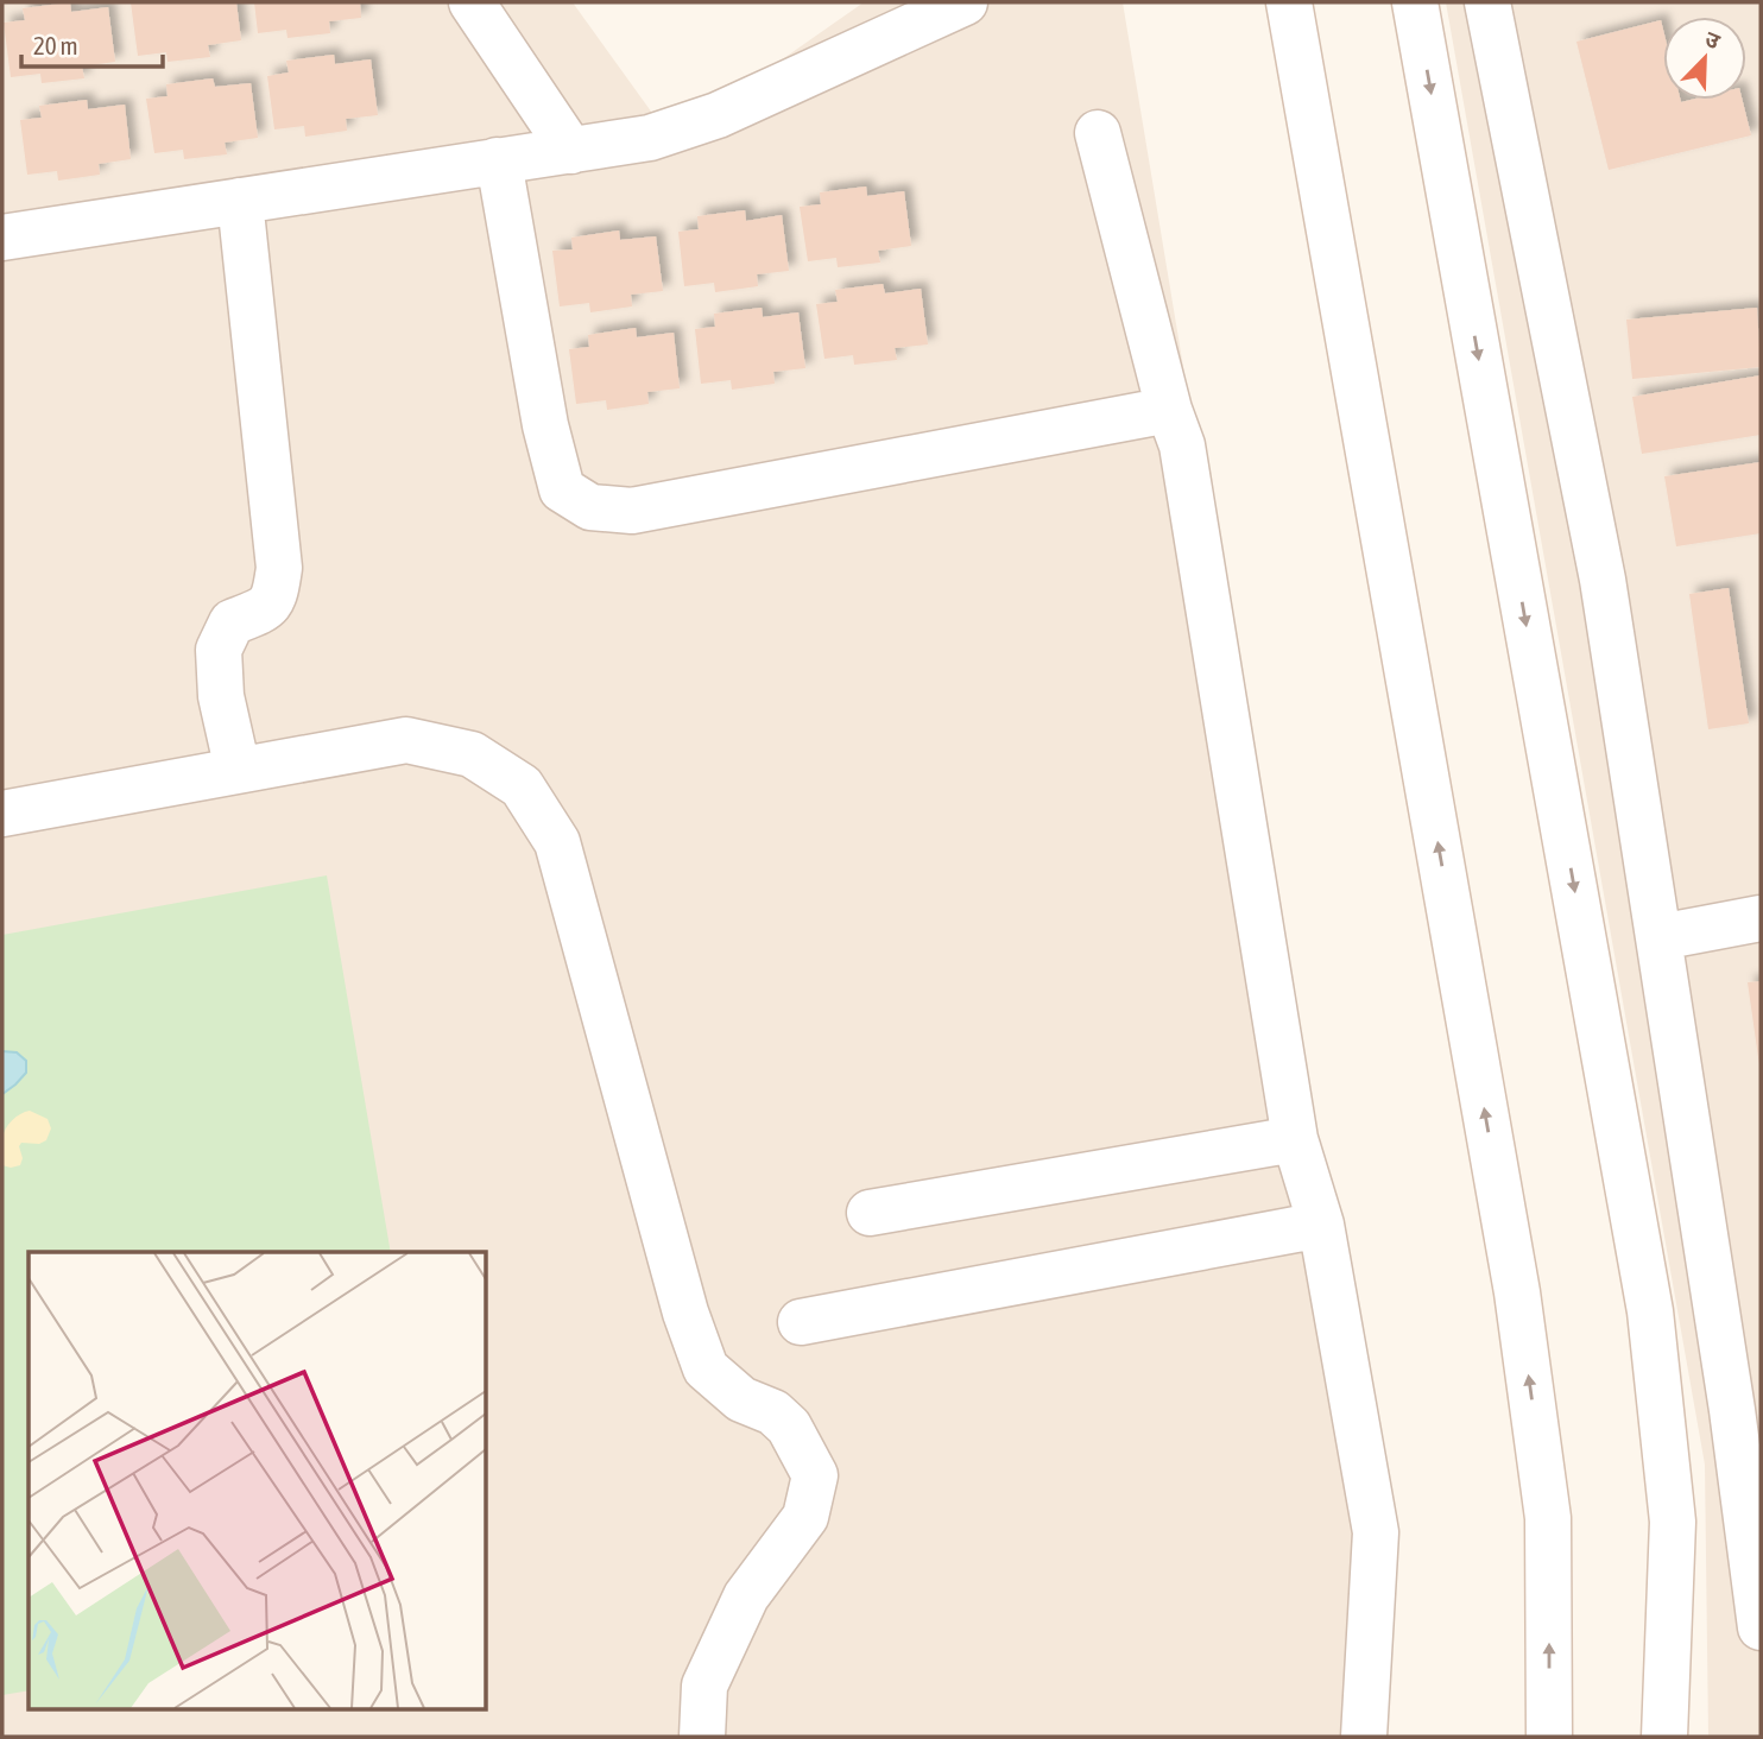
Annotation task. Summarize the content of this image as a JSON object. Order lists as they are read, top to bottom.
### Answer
{
  "scale_bar": "20 m",
  "north": "top right"
}
